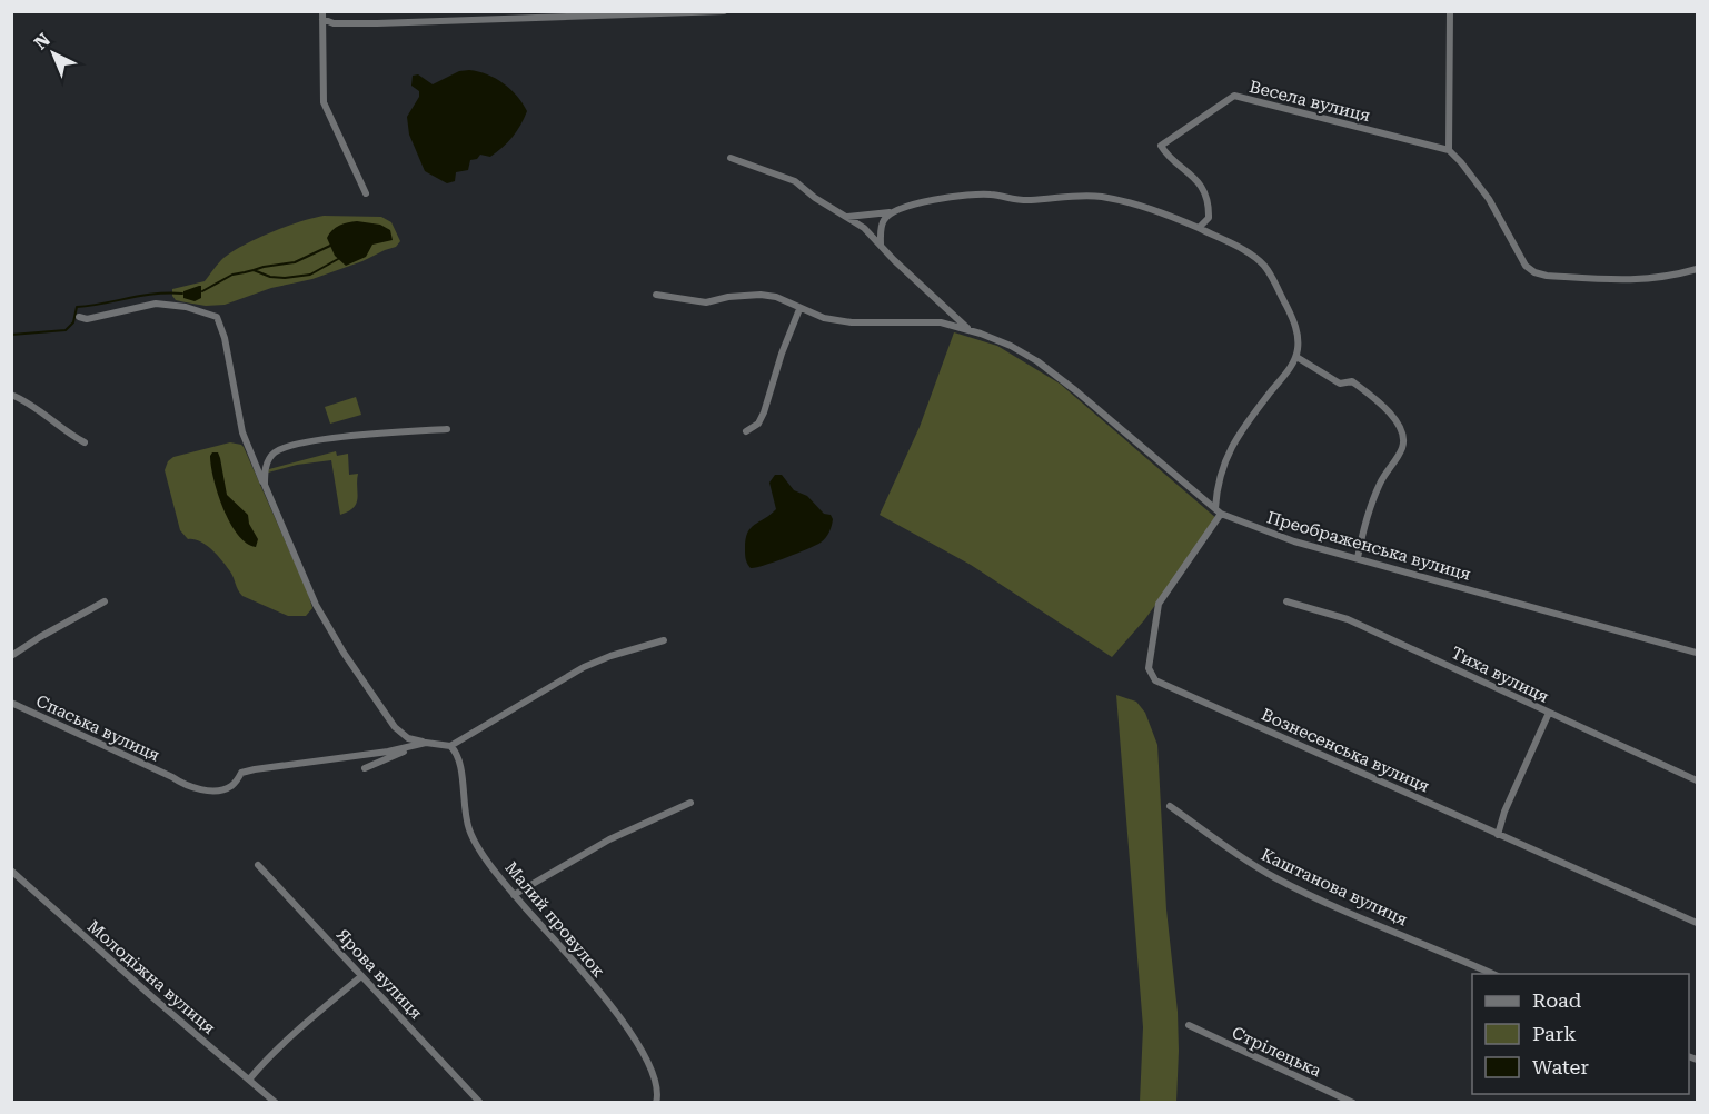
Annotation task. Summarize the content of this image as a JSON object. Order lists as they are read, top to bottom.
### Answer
{
  "streets": {
    "street": [
      "Весела вулиця",
      "Преображенська вулиця",
      "Тиха вулиця",
      "Спаська вулиця",
      "Вознесенська вулиця",
      "Каштанова вулиця",
      "Малий провулок",
      "Ярова вулиця",
      "Молодіжна вулиця",
      "Стрілецька"
    ]
  },
  "crossings": [
    ["Преображенська вулиця", "Вознесенська вулиця"]
  ],
  "legend": ["Road", "Park", "Water"],
  "north": "top left"
}
